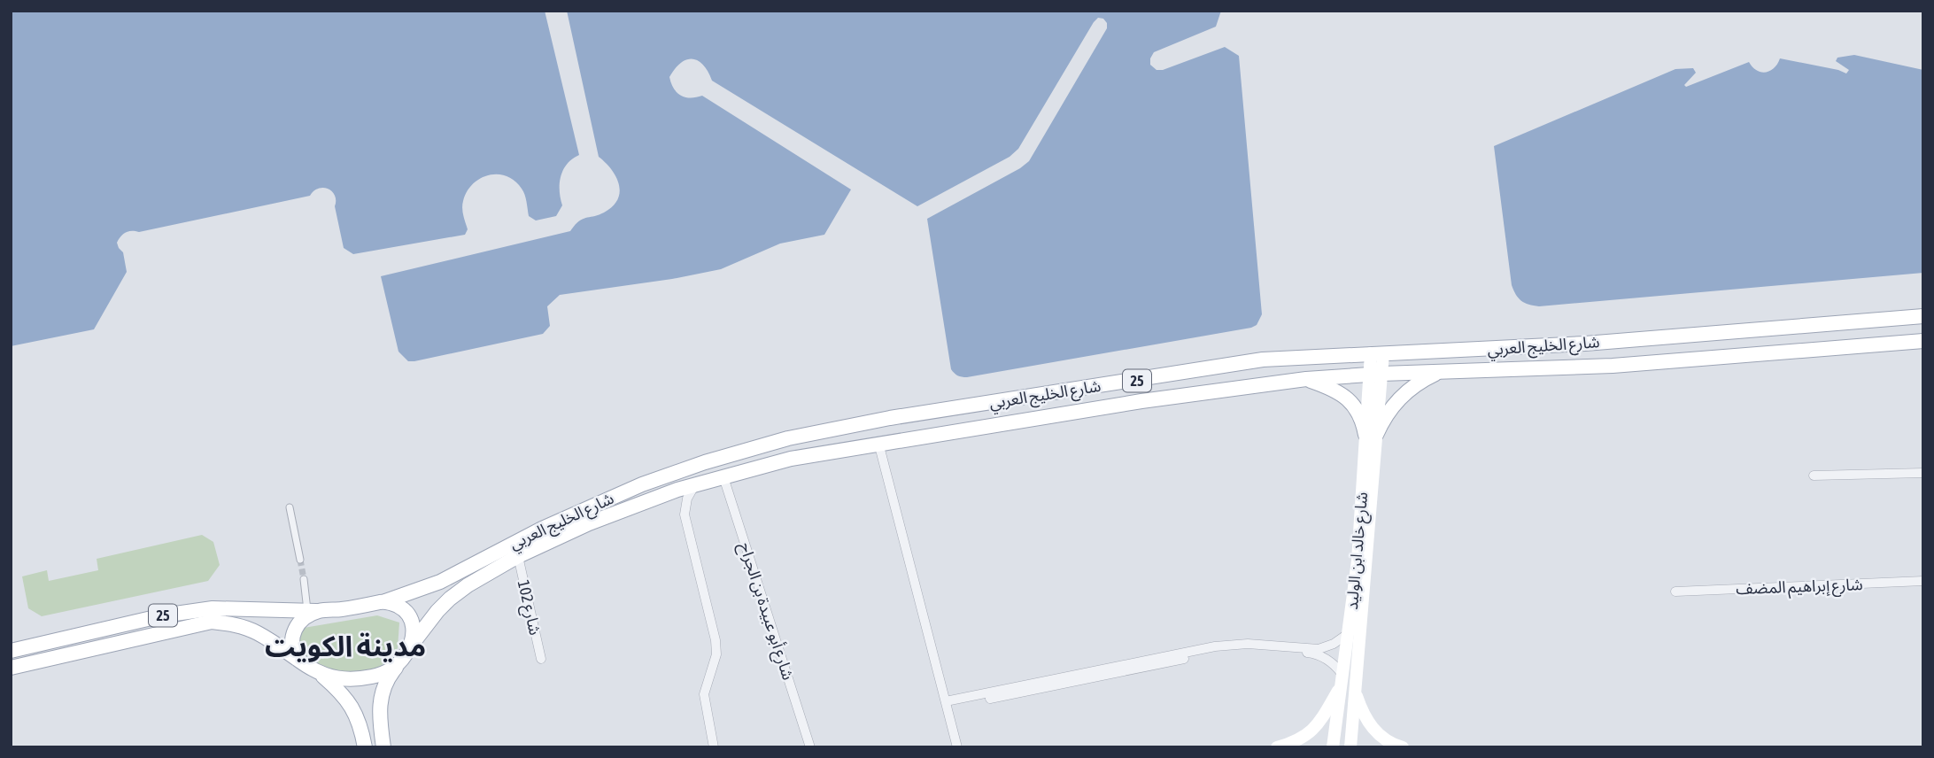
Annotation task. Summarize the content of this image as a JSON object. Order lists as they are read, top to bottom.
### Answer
{
  "streets": {
    "main road": ["شارع الخليج العربي", "25", "شارع خالد ابن الوليد"],
    "street": ["شارع إبراهيم المضف", "شارع 102", "شارع أبو عبيدة بن الجراح"]
  },
  "crossings": [
    ["شارع الخليج العربي", "25"],
    ["شارع الخليج العربي", "شارع خالد ابن الوليد"],
    ["شارع الخليج العربي", "شارع 102"],
    ["شارع الخليج العربي", "شارع أبو عبيدة بن الجراح"]
  ],
  "districts": ["مدينة الكويت"]
}
